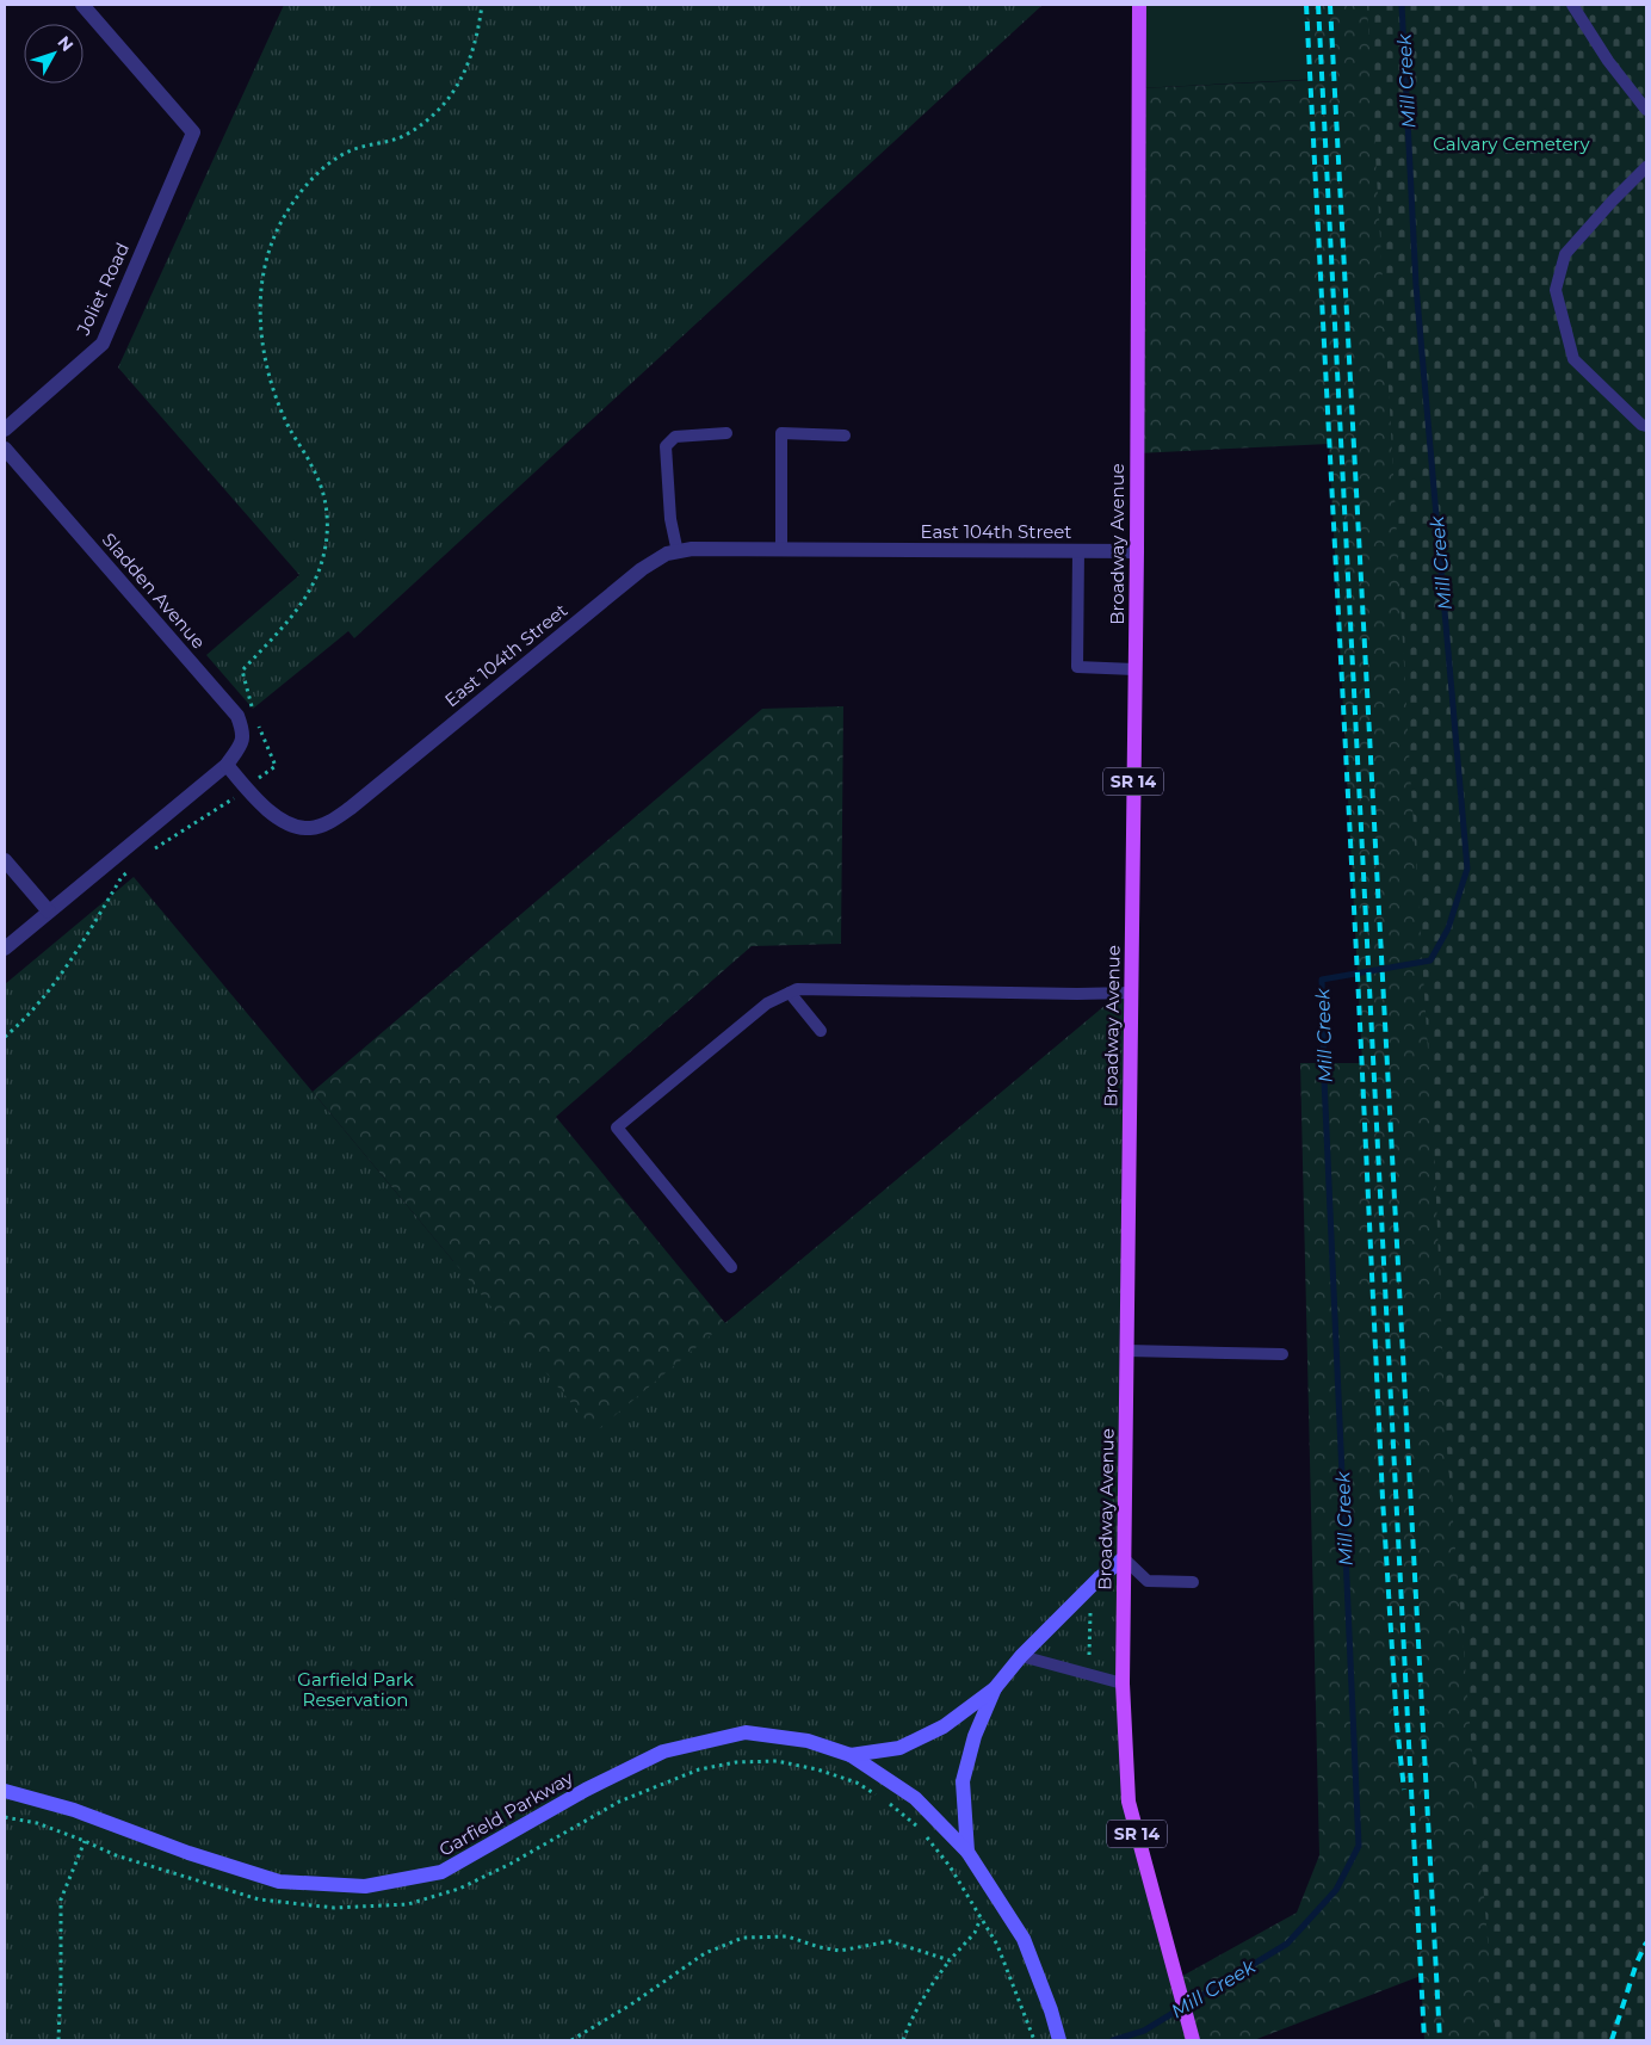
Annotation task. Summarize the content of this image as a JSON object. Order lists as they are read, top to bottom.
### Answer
{
  "streets": {
    "main road": ["Broadway Avenue", "SR 14"],
    "street": [
      "Joliet Road",
      "East 104th Street",
      "Sladden Avenue",
      "Garfield Parkway"
    ]
  },
  "crossings": [
    ["East 104th Street", "Broadway Avenue"],
    ["East 104th Street", "Sladden Avenue"],
    ["Broadway Avenue", "Garfield Parkway"]
  ],
  "water": ["Mill Creek"],
  "parks": ["Calvary Cemetery", "Garfield Park Reservation"],
  "north": "top right"
}
